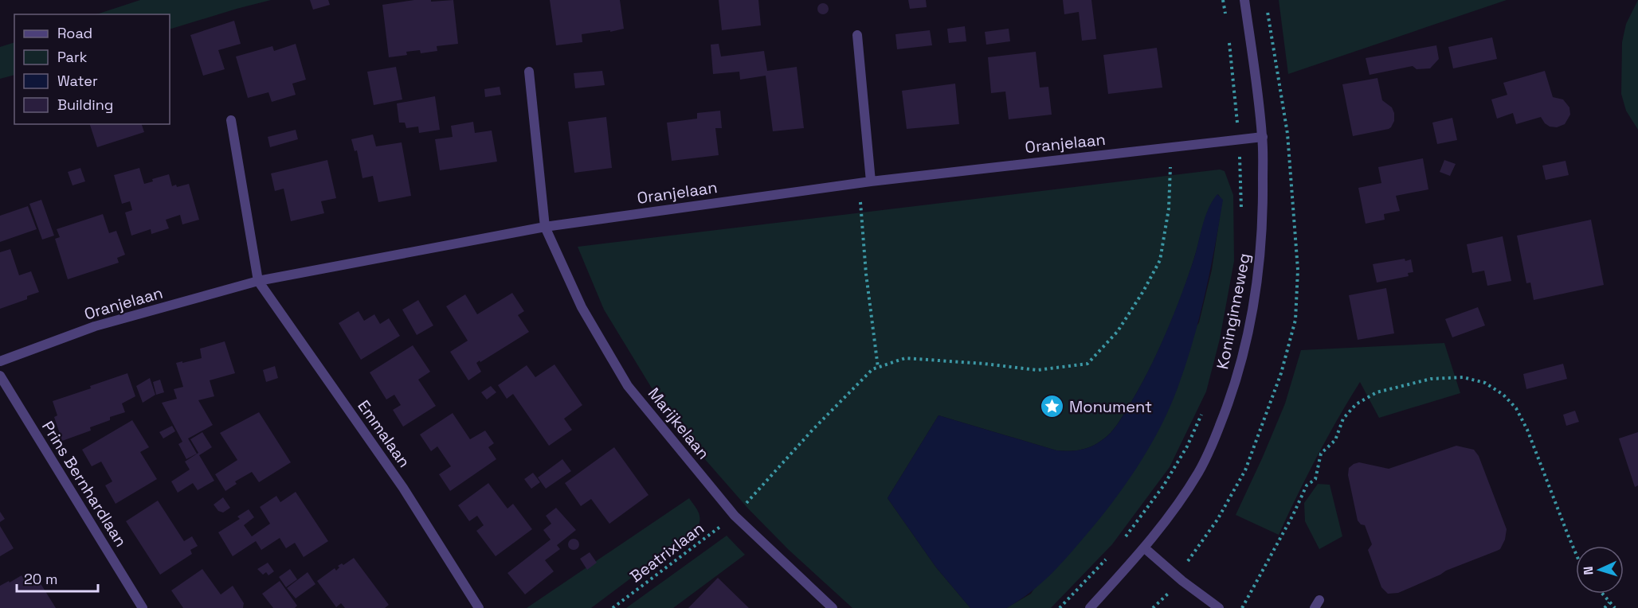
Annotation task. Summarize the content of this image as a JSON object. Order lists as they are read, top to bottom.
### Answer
{
  "streets": {
    "street": [
      "Oranjelaan",
      "Koninginneweg",
      "Marijkelaan",
      "Emmalaan",
      "Prins Bernhardlaan"
    ],
    "path": ["Beatrixlaan"]
  },
  "crossings": [
    ["Oranjelaan", "Koninginneweg"],
    ["Oranjelaan", "Marijkelaan"],
    ["Oranjelaan", "Emmalaan"],
    ["Oranjelaan", "Beatrixlaan"],
    ["Marijkelaan", "Beatrixlaan"]
  ],
  "places": {
    "place": ["Monument"]
  },
  "legend": [
    "Road",
    "Park",
    "Water",
    "Building"
  ],
  "scale_bar": "20 m",
  "north": "left"
}
